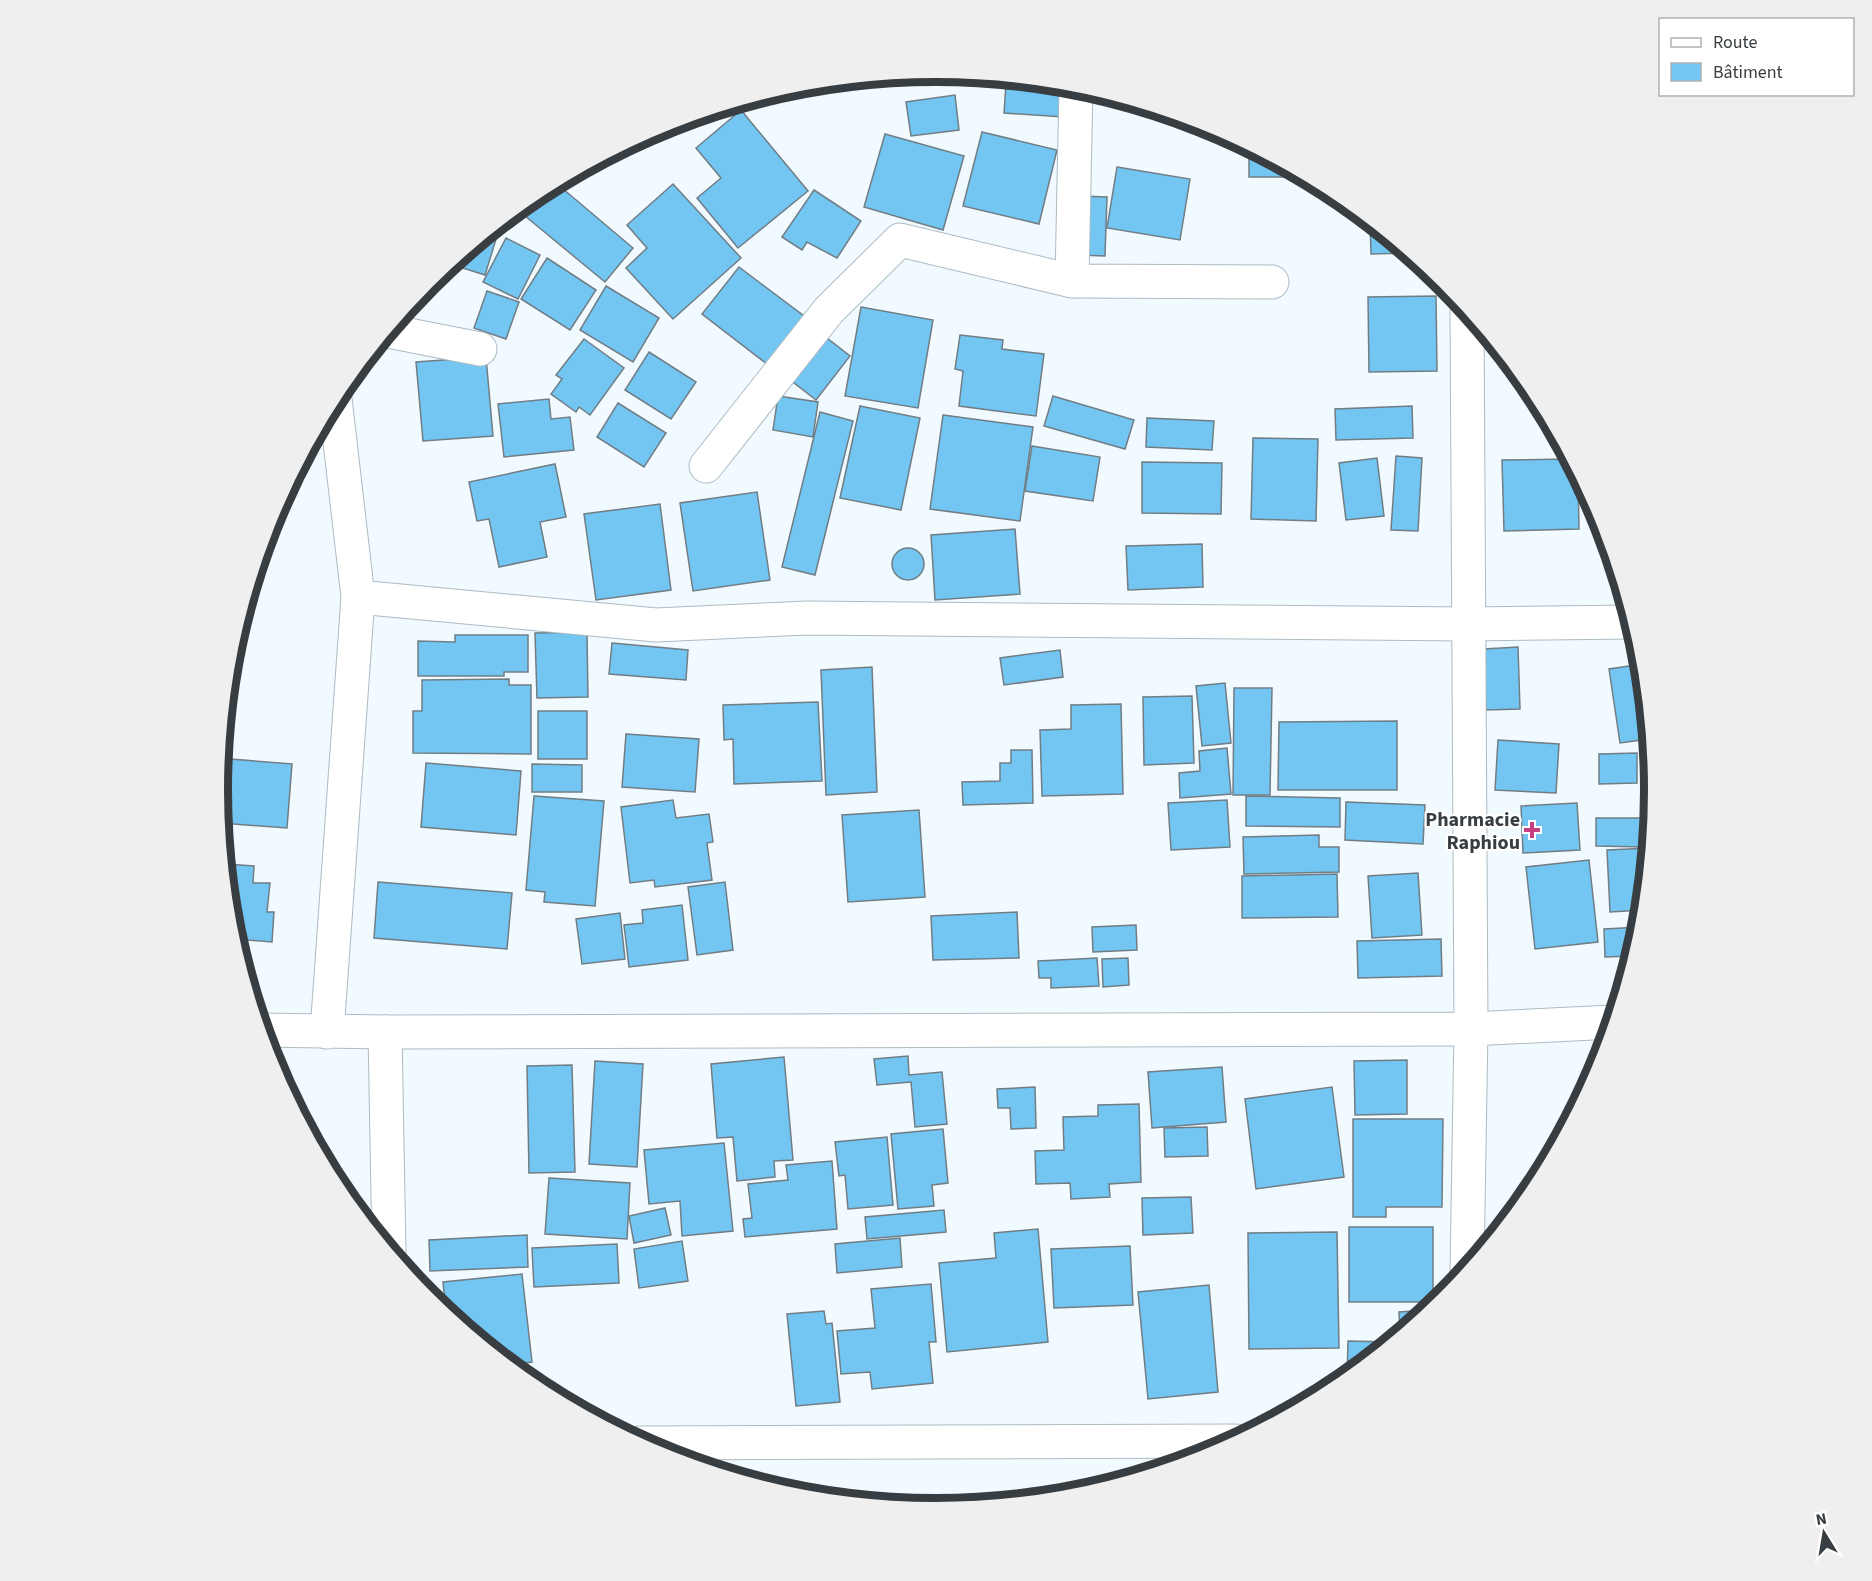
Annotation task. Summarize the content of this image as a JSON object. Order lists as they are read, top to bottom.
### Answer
{
  "places": {
    "health": ["Pharmacie Raphiou"]
  },
  "legend": ["Route", "Bâtiment"],
  "north": "top"
}
